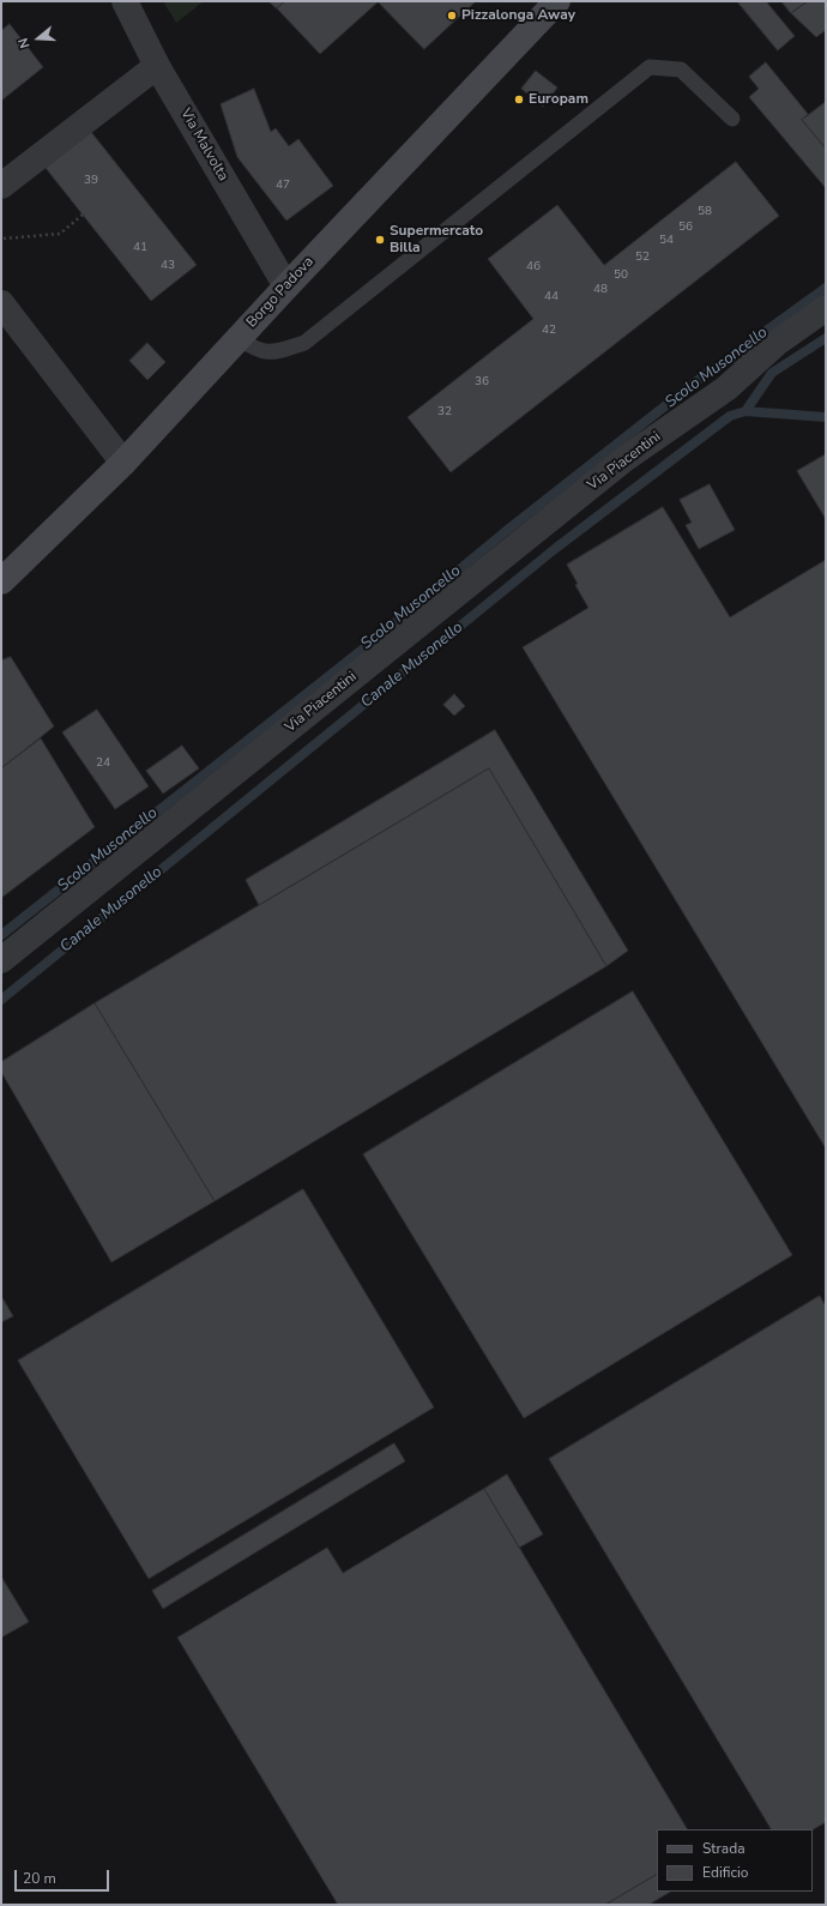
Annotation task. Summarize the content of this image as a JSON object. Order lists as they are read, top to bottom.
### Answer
{
  "streets": {
    "main road": ["Borgo Padova"],
    "street": ["Via Malvolta", "Via Piacentini"]
  },
  "crossings": [
    ["Via Malvolta", "Borgo Padova"]
  ],
  "water": ["Scolo Musoncello", "Canale Musonello"],
  "places": ["Pizzalonga Away", "Europam", "Supermercato Billa"],
  "house_numbers": [
    "39",
    "47",
    "58",
    "56",
    "54",
    "41",
    "52",
    "43",
    "46",
    "50",
    "48",
    "44",
    "42",
    "36",
    "32",
    "24"
  ],
  "legend": ["Strada", "Edificio"],
  "scale_bar": "20 m",
  "north": "left"
}
